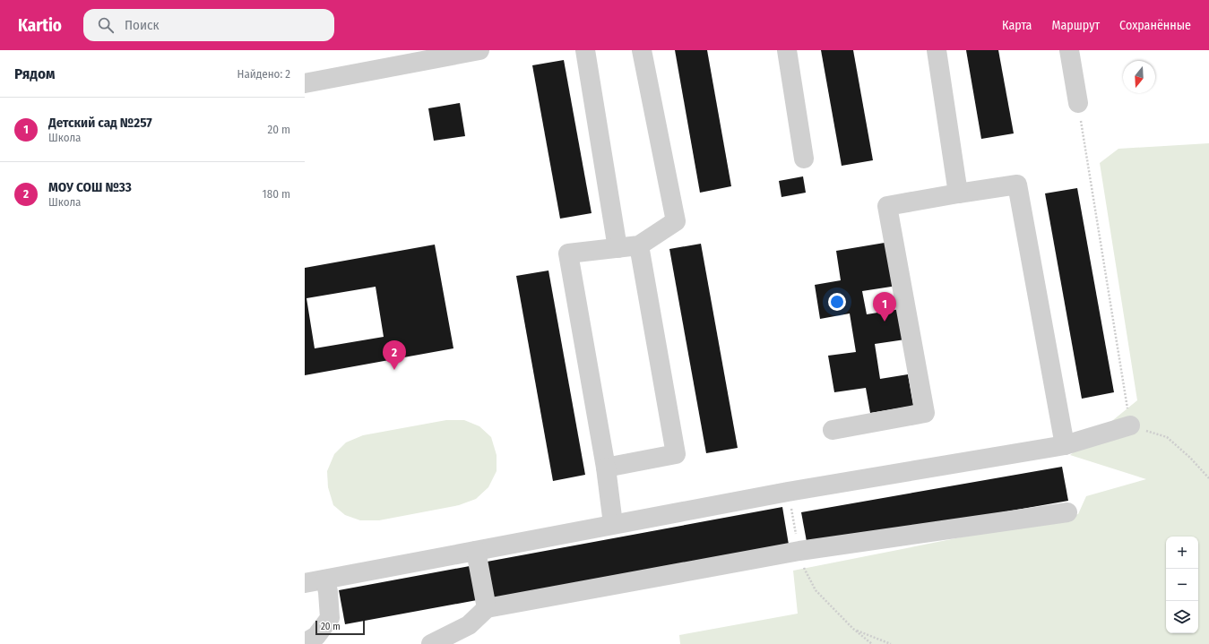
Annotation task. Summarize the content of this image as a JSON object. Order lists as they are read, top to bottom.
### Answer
{
  "scale_bar": "20 m",
  "north": "bottom",
  "page": {
    "header": "Kartio",
    "search": "Поиск",
    "nav": ["Карта", "Маршрут", "Сохранённые"],
    "heading": ["Рядом", "Найдено: 2"],
    "list": [
      {
        "mark": "1",
        "name": "Детский сад №257",
        "note": "Школа",
        "value": "20 m"
      },
      {
        "mark": "2",
        "name": "МОУ СОШ №33",
        "note": "Школа",
        "value": "180 m"
      }
    ],
    "pins": ["1", "2"],
    "map_buttons": ["+", "−"],
    "scale": "20 m"
  }
}
